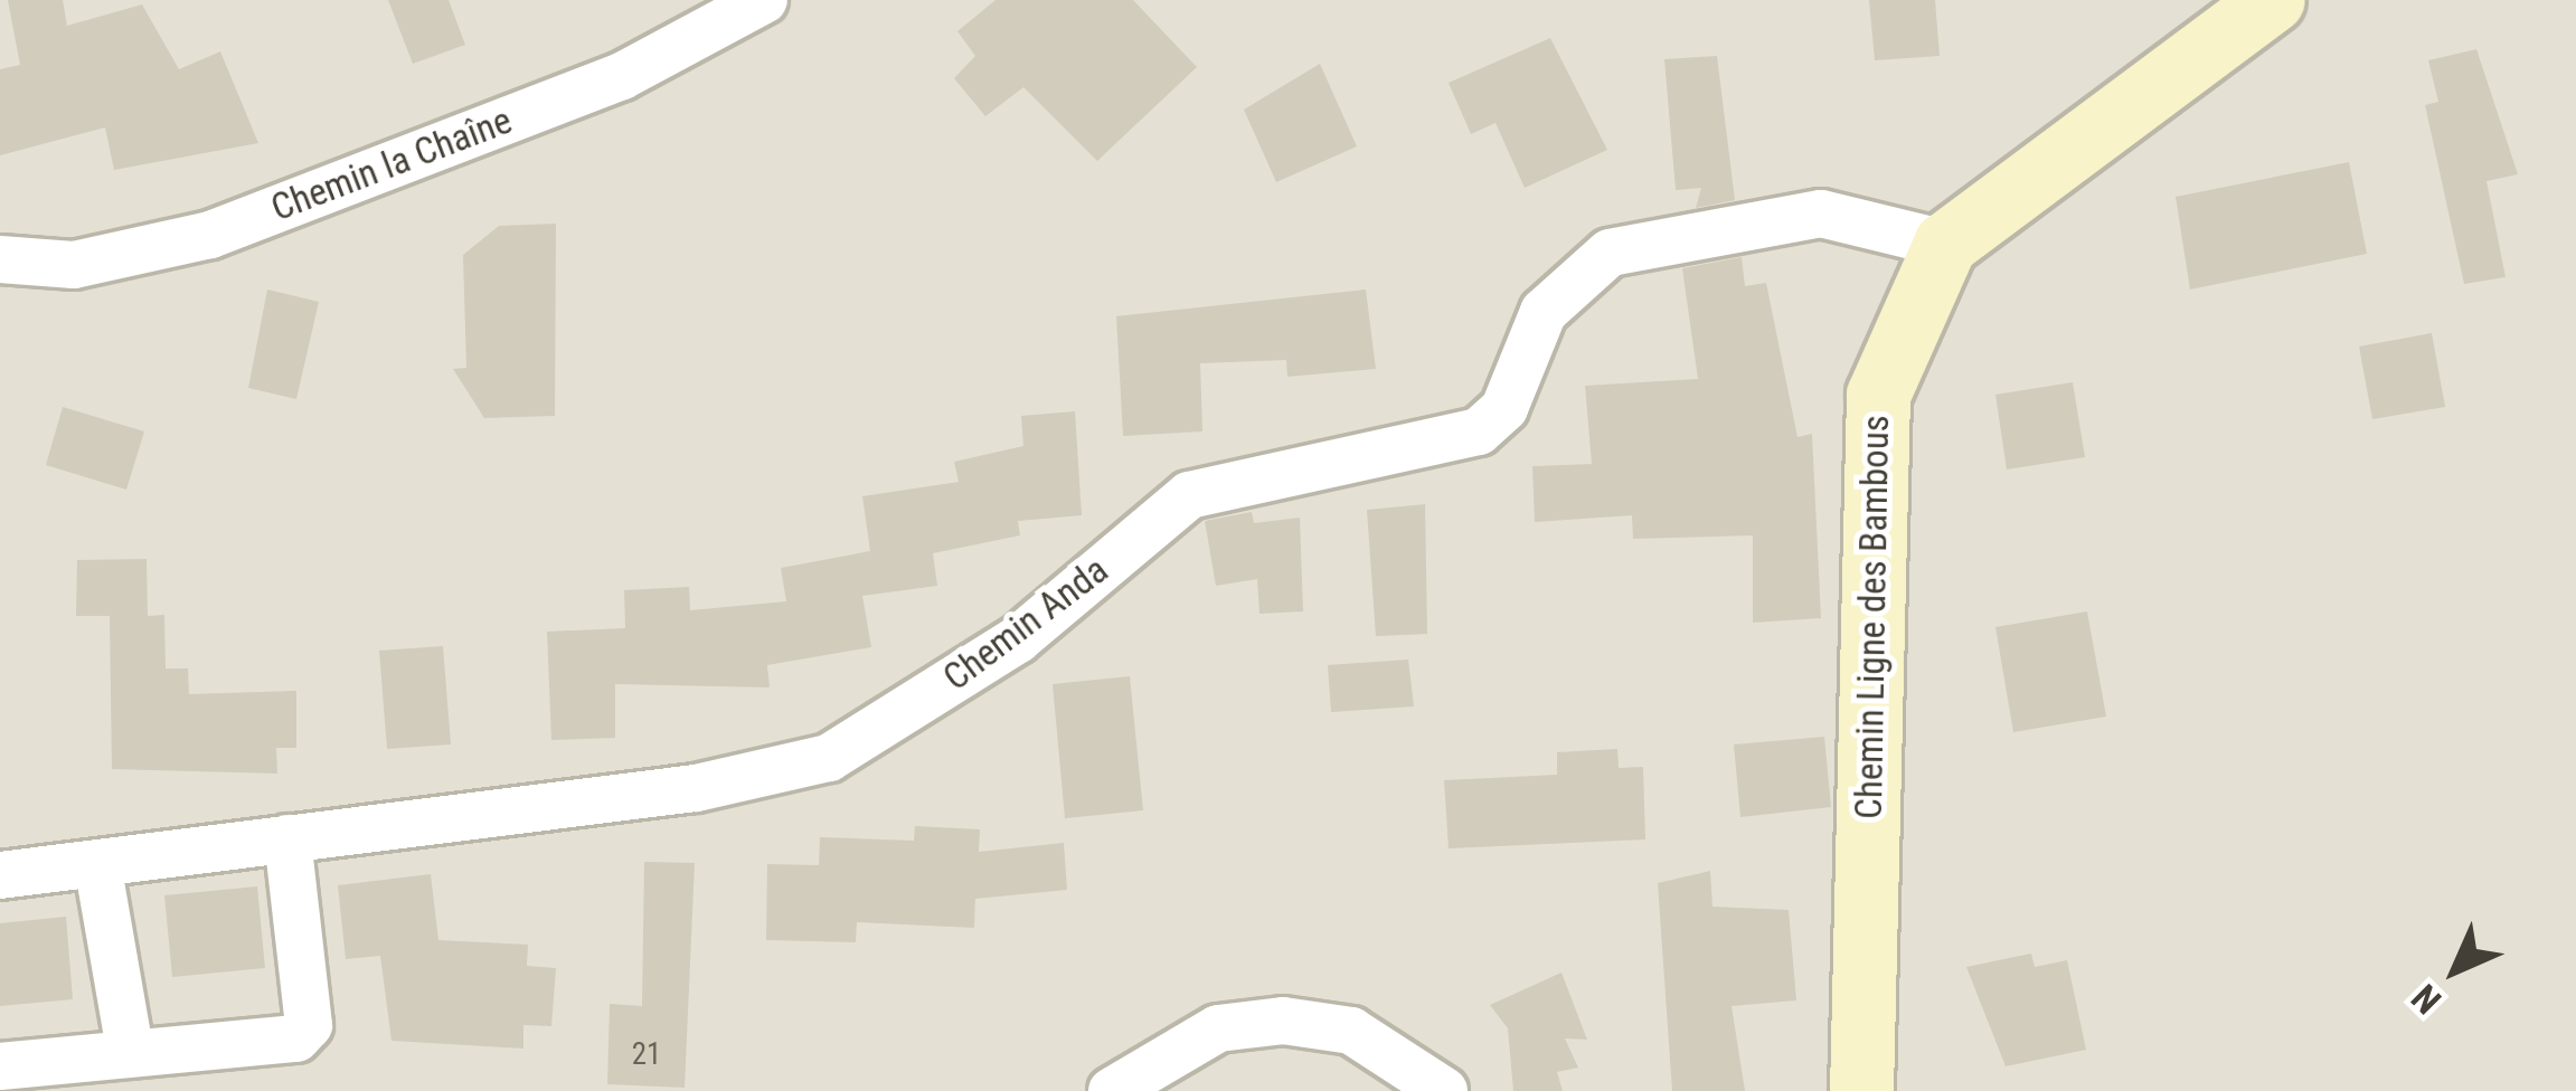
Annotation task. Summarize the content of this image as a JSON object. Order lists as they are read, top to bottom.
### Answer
{
  "streets": {
    "main road": ["Chemin Ligne des Bambous"],
    "street": ["Chemin la Chaîne", "Chemin Anda"]
  },
  "crossings": [
    ["Chemin Ligne des Bambous", "Chemin Anda"]
  ],
  "house_numbers": ["21"],
  "north": "bottom left"
}
